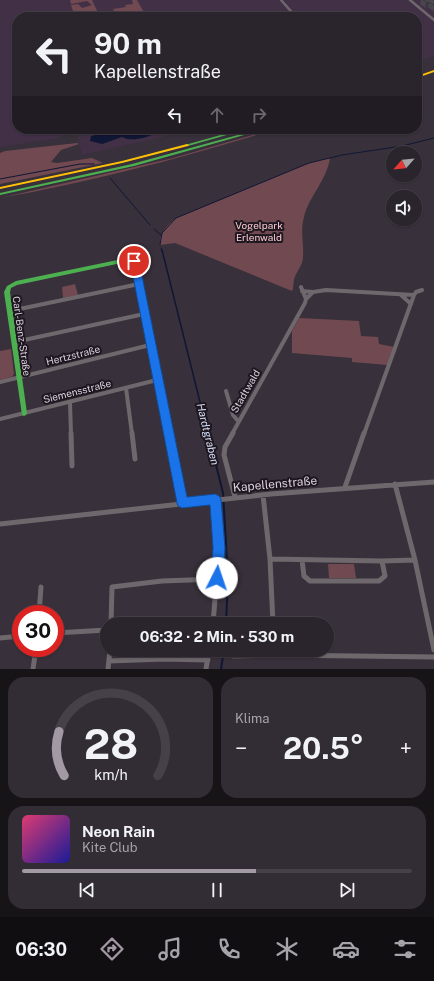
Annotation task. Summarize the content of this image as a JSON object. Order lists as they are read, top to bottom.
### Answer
{
  "streets": {
    "main road": ["Carl-Benz-Straße"],
    "street": [
      "Hertzstraße",
      "Siemensstraße",
      "Stadtwald",
      "Kapellenstraße"
    ]
  },
  "crossings": [
    ["Carl-Benz-Straße", "Hertzstraße"],
    ["Carl-Benz-Straße", "Siemensstraße"],
    ["Stadtwald", "Kapellenstraße"]
  ],
  "water": ["Hardtgraben"],
  "parks": ["Vogelpark Erlenwald"],
  "north": "bottom left",
  "page": {
    "turn": ["90 m", "Kapellenstraße"],
    "limit": "30",
    "trip": "06:32 · 2 Min. · 530 m",
    "tile": "Klima",
    "heat": ["−", "20.5°", "+"],
    "song": ["Neon Rain", "Kite Club"],
    "tabs": "06:30",
    "gauge": ["28", "km/h"]
  }
}
